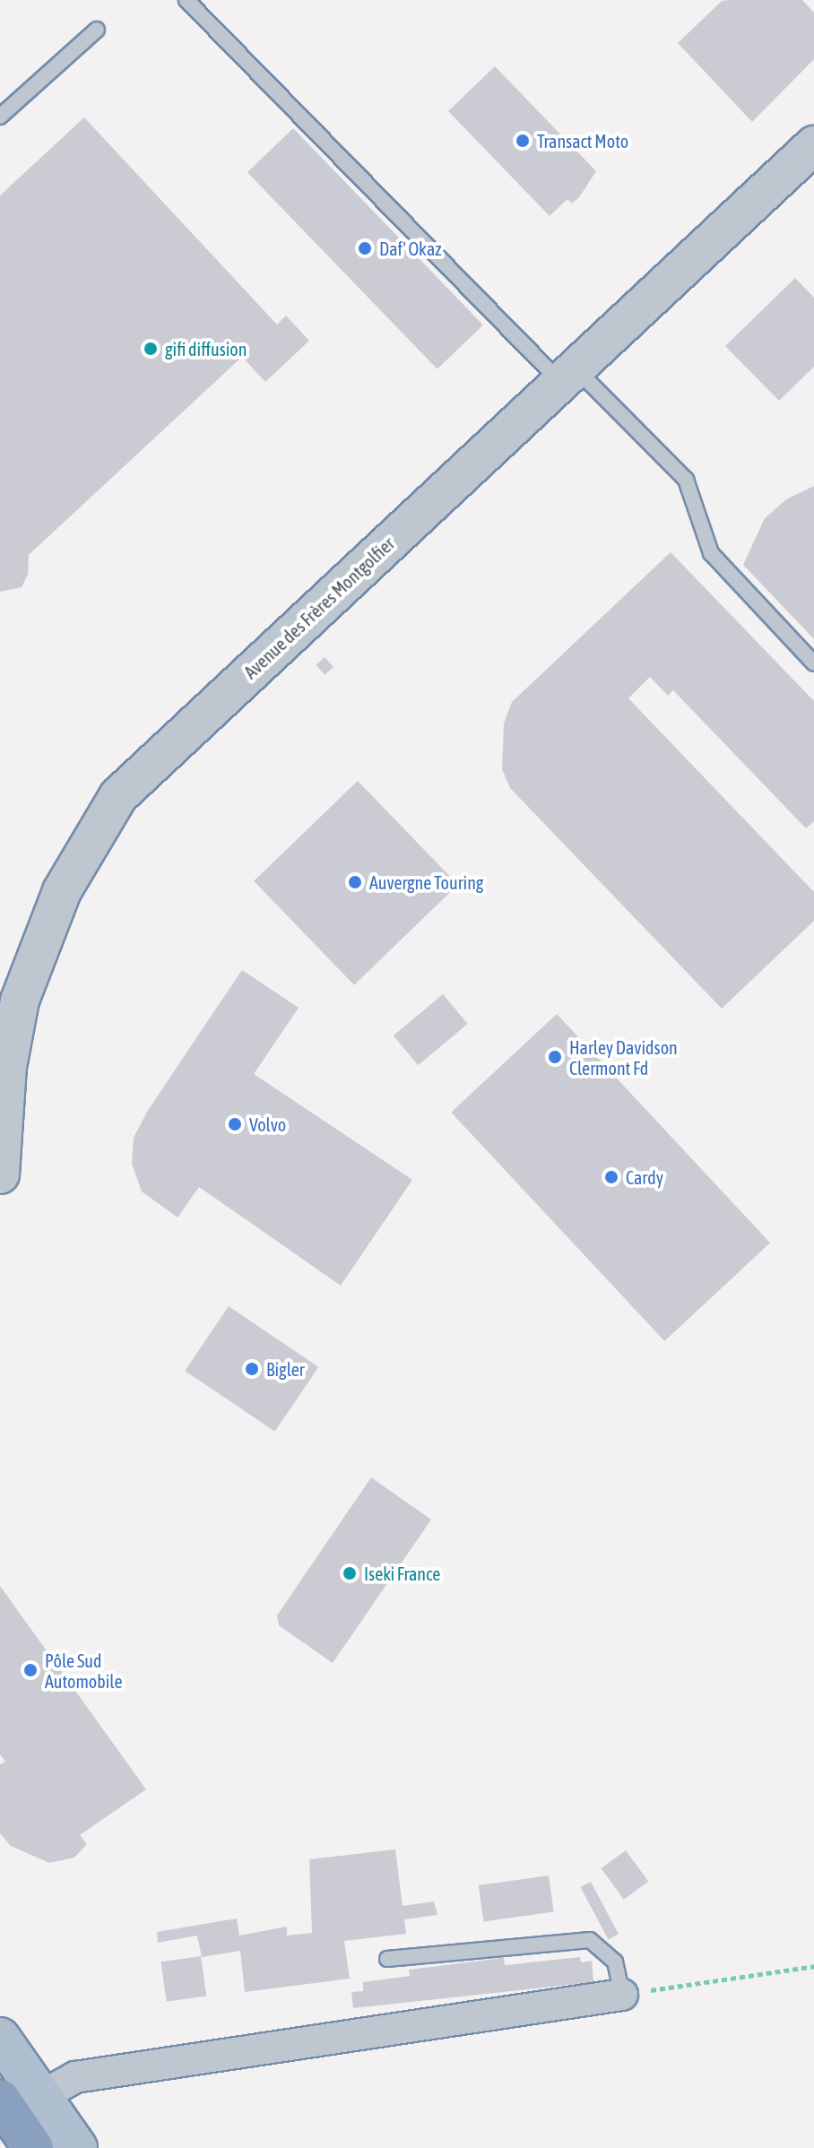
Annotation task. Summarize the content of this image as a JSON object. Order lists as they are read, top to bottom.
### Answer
{
  "streets": {
    "street": ["Avenue des Frères Montgolfier"]
  },
  "places": [
    "Transact Moto",
    "Daf' Okaz",
    "gifi diffusion",
    "Auvergne Touring",
    "Harley Davidson Clermont Fd",
    "Volvo",
    "Cardy",
    "Bigler",
    "Iseki France",
    "Pôle Sud Automobile"
  ]
}
